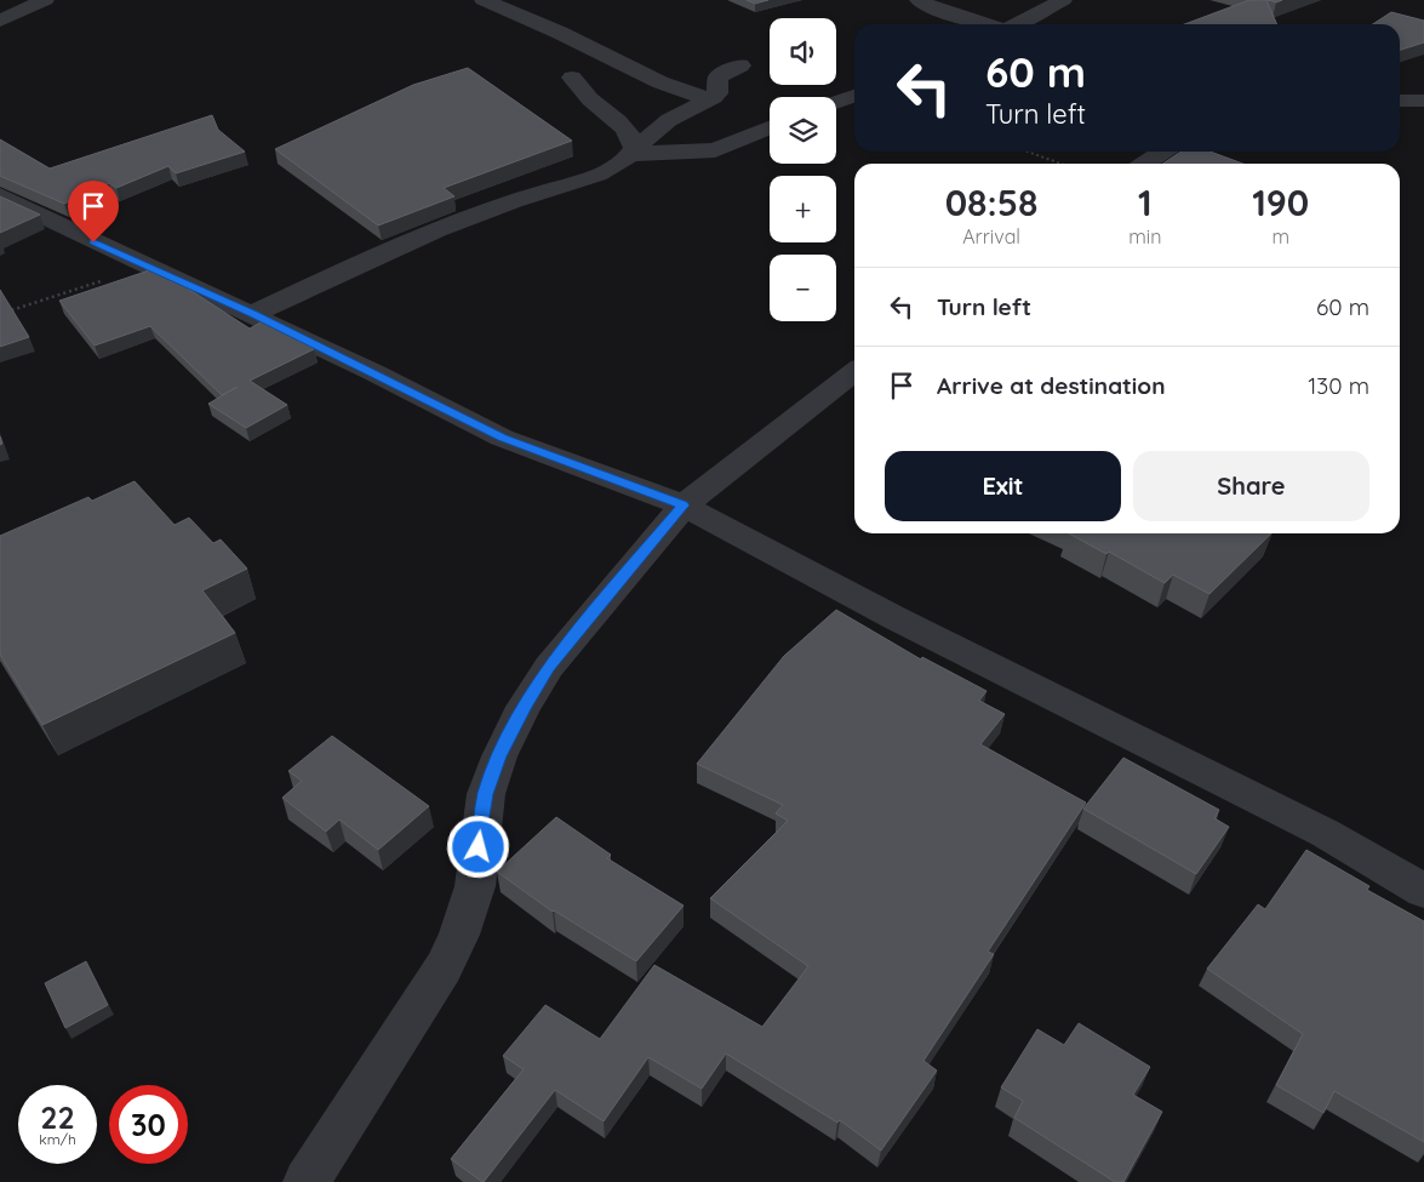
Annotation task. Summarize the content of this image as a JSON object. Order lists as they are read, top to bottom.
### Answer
{
  "page": {
    "map_buttons": ["+", "−"],
    "turn": ["60 m", "Turn left"],
    "eta": [
      "08:58",
      "Arrival",
      "1",
      "min",
      "190",
      "m"
    ],
    "list": [
      {
        "name": "Turn left",
        "value": "60 m"
      },
      {
        "name": "Arrive at destination",
        "value": "130 m"
      }
    ],
    "buttons": ["Exit", "Share"],
    "speed": "22 km/h",
    "limit": "30"
  }
}
